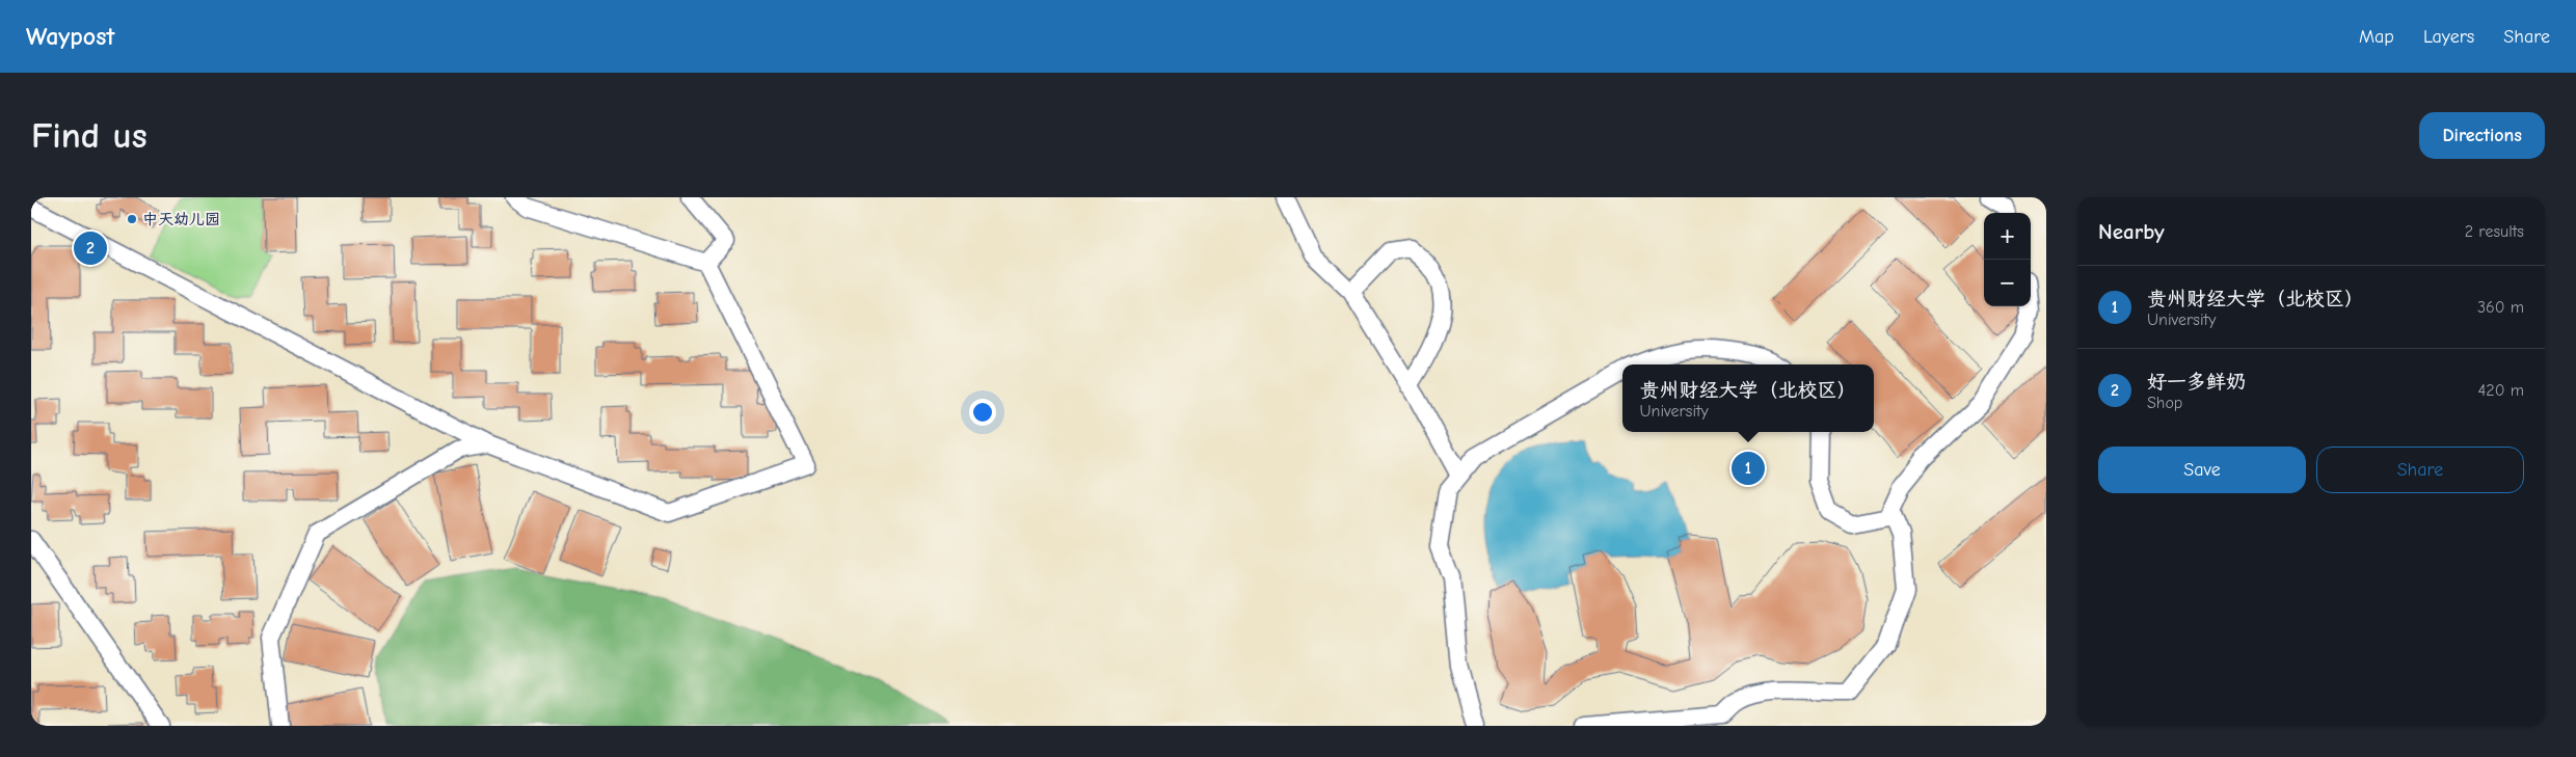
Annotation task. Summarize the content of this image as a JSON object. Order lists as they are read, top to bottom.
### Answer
{
  "places": ["中天幼儿园"],
  "page": {
    "header": "Waypost",
    "nav": ["Map", "Layers", "Share"],
    "buttons": [
      "Directions",
      ["Save", "Share"]
    ],
    "title": "Find us",
    "heading": ["Nearby", "2 results"],
    "map_buttons": ["+", "−"],
    "pins": ["2", "1"],
    "list": [
      {
        "mark": "1",
        "name": "贵州财经大学（北校区）",
        "note": "University",
        "value": "360 m"
      },
      {
        "mark": "2",
        "name": "好一多鲜奶",
        "note": "Shop",
        "value": "420 m"
      }
    ],
    "popup": ["贵州财经大学（北校区）", "University"]
  }
}
